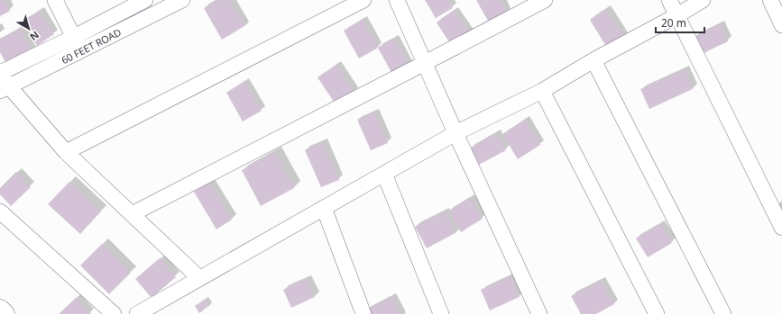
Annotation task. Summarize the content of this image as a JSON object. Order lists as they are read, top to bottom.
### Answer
{
  "streets": {
    "street": ["60 FEET ROAD"]
  },
  "scale_bar": "20 m",
  "north": "bottom right"
}
